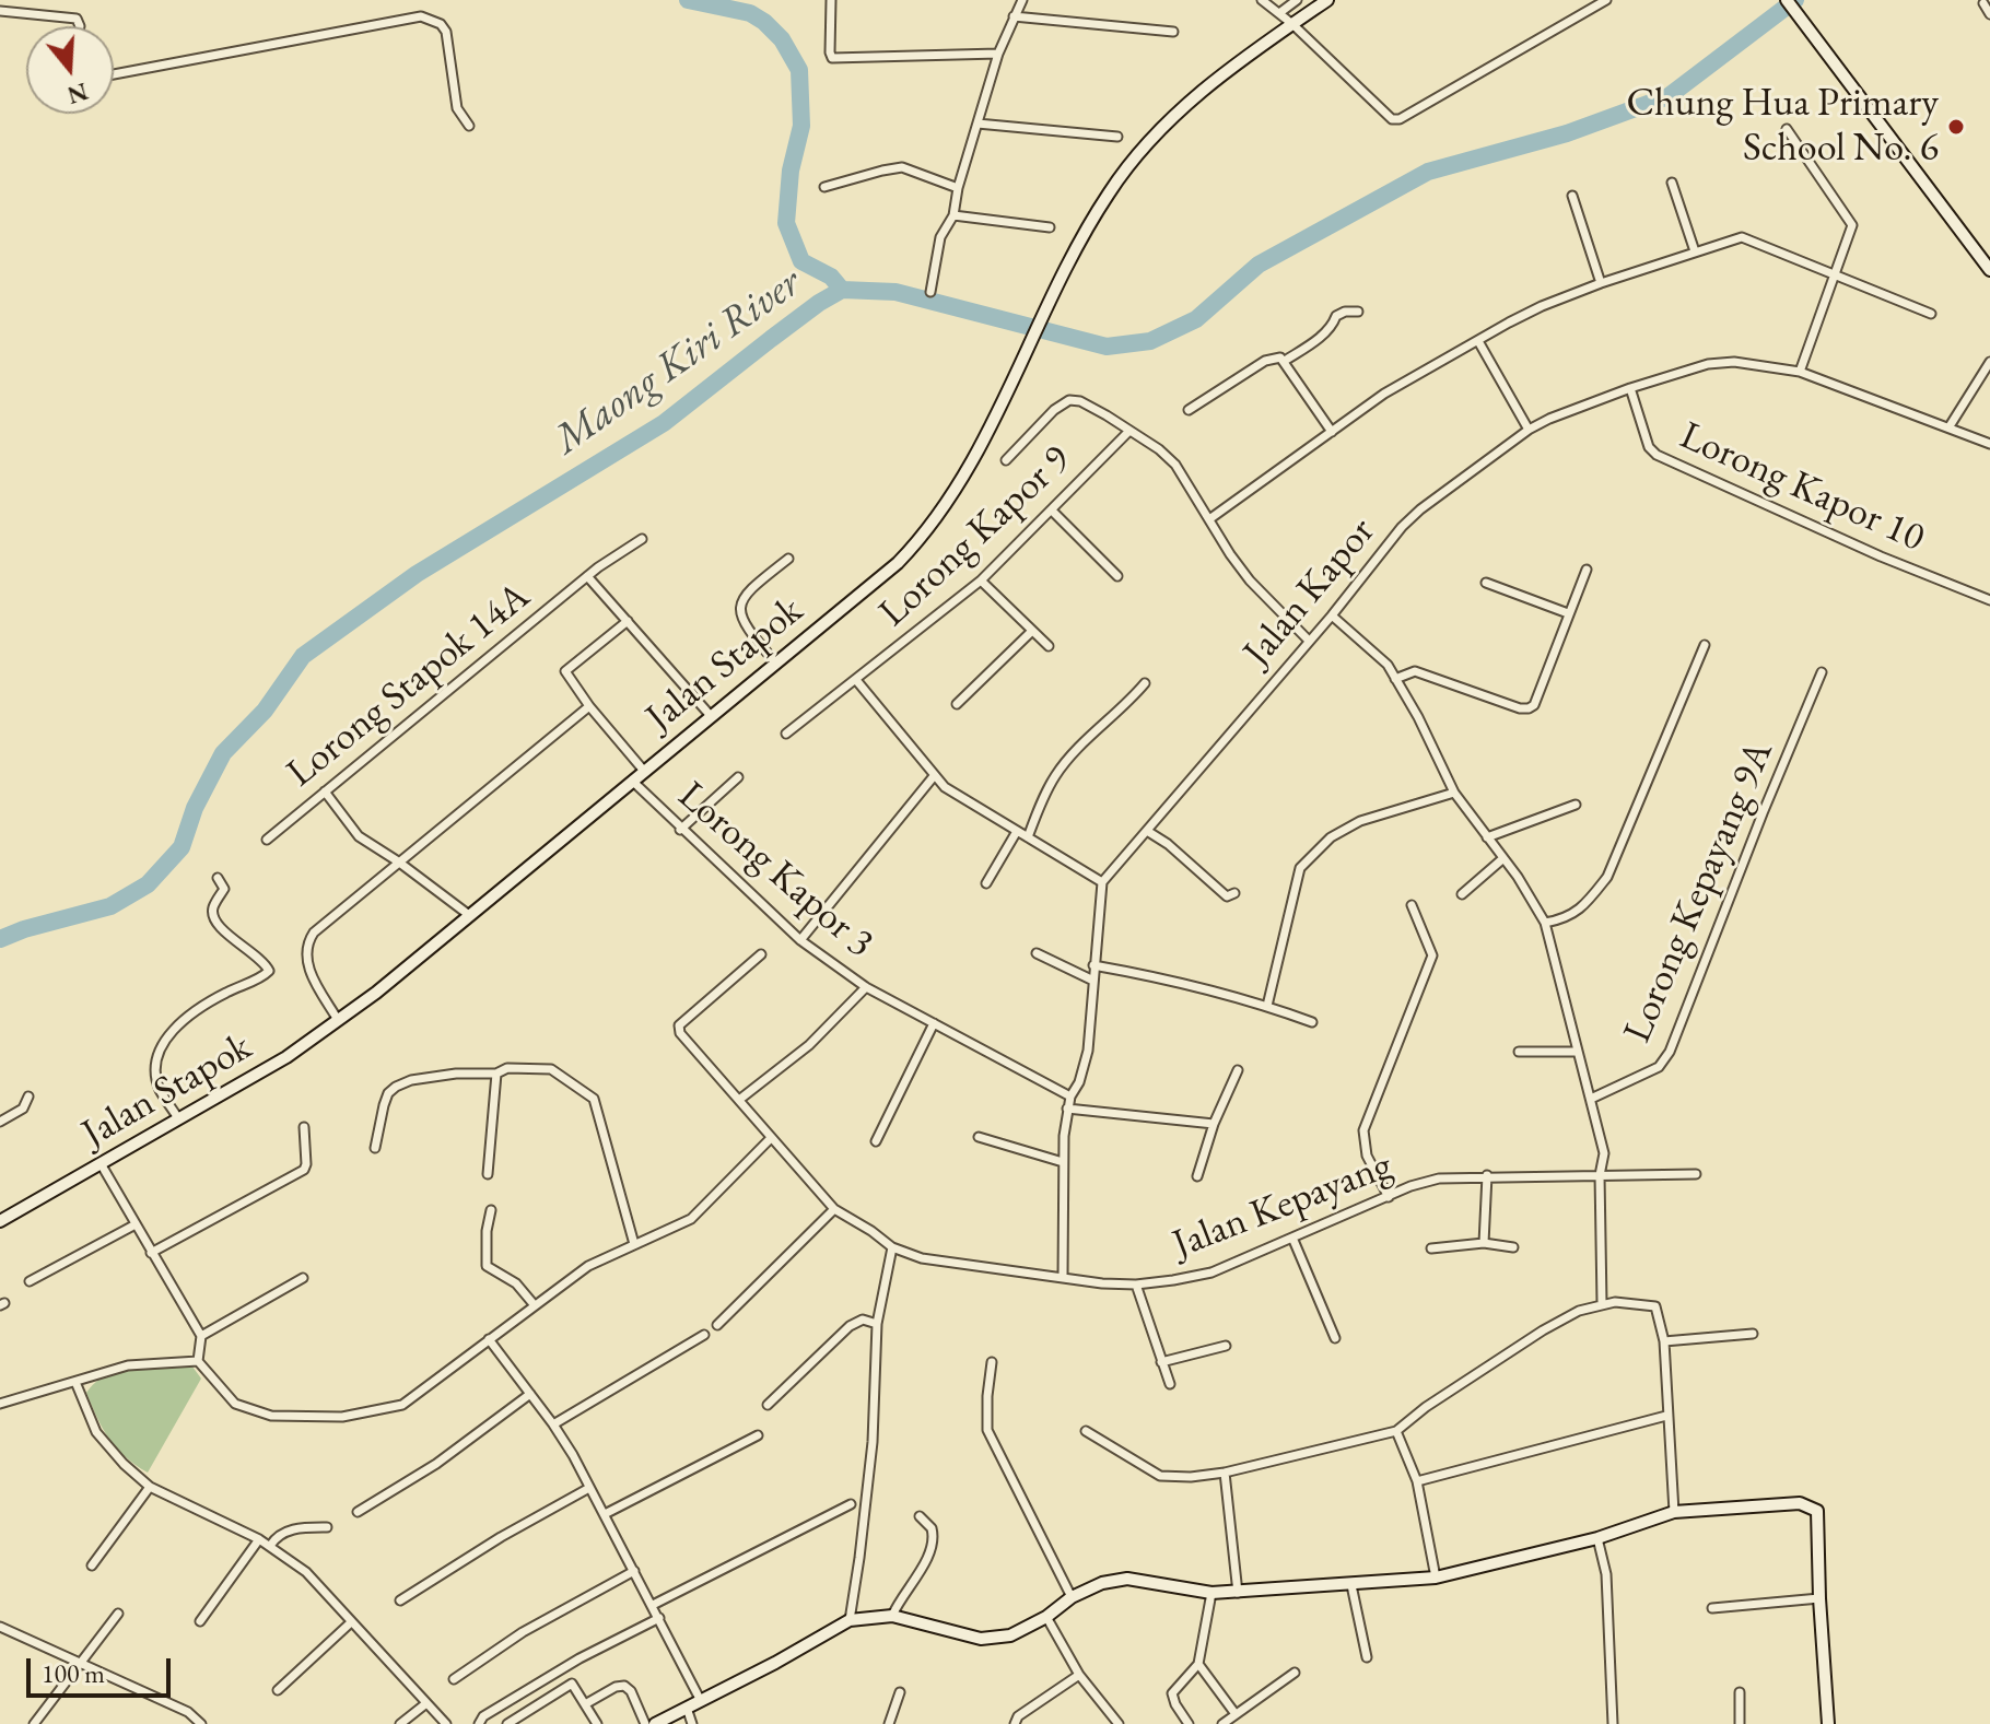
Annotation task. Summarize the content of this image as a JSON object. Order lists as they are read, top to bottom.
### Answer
{
  "streets": {
    "main road": ["Jalan Stapok"],
    "street": [
      "Lorong Kapor 10",
      "Lorong Kapor 9",
      "Jalan Kapor",
      "Lorong Stapok 14A",
      "Lorong Kapor 3",
      "Lorong Kepayang 9A",
      "Jalan Kepayang"
    ]
  },
  "crossings": [
    ["Lorong Kapor 10", "Jalan Kapor"],
    ["Lorong Kapor 9", "Jalan Kapor"],
    ["Jalan Stapok", "Lorong Kapor 3"]
  ],
  "water": ["Maong Kiri River"],
  "places": ["Chung Hua Primary School No. 6"],
  "scale_bar": "100 m",
  "north": "bottom"
}
